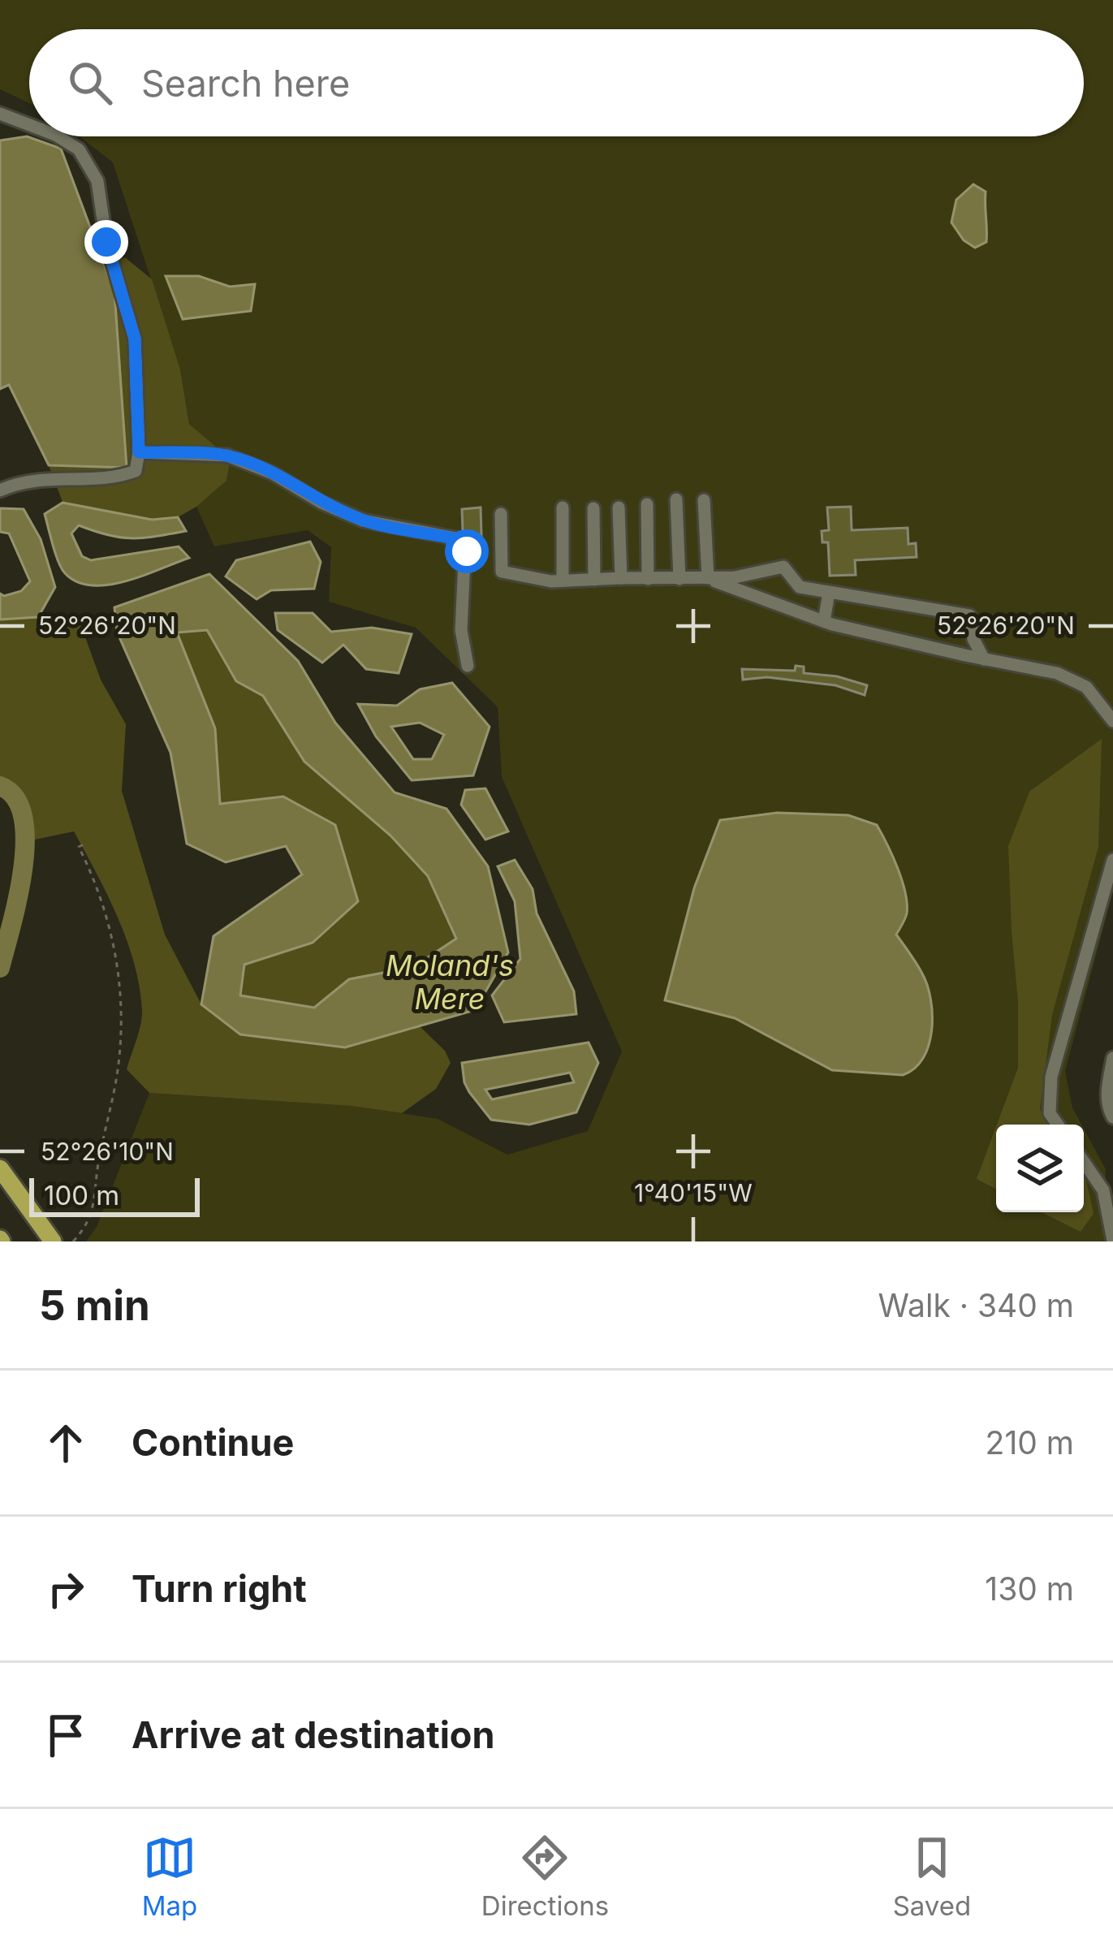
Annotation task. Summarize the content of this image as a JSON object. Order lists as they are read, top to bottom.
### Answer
{
  "water": ["Moland's Mere"],
  "scale_bar": "100 m",
  "page": {
    "search": "Search here",
    "scale": "100 m",
    "heading": ["5 min", "Walk · 340 m"],
    "list": [
      ["Continue", "210 m"],
      ["Turn right", "130 m"],
      "Arrive at destination"
    ],
    "nav": ["Map", "Directions", "Saved"]
  },
  "coordinates": ["52°26'20\"N", "52°26'10\"N", "1°40'15\"W"]
}
